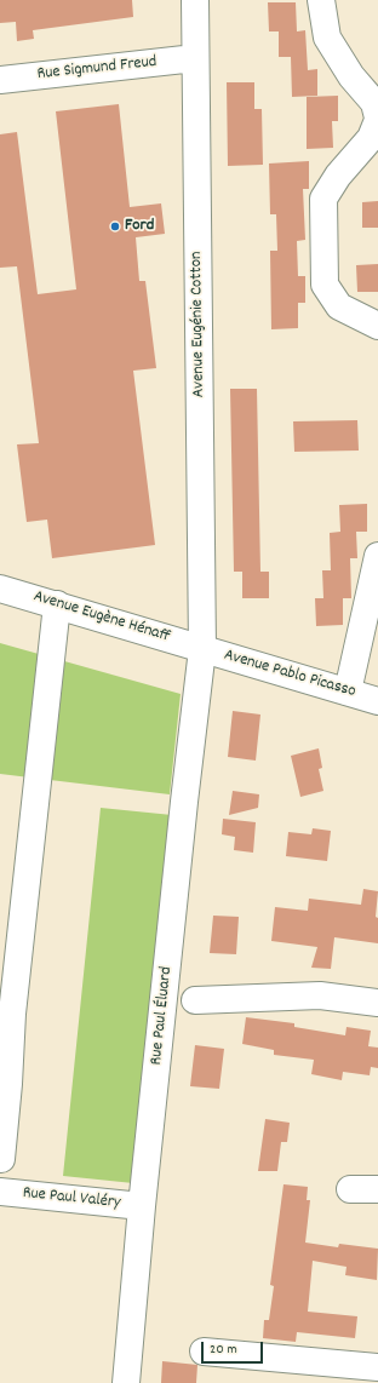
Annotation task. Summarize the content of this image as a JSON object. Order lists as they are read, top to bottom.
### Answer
{
  "streets": {
    "street": [
      "Rue Sigmund Freud",
      "Avenue Eugénie Cotton",
      "Avenue Eugène Hénaff",
      "Avenue Pablo Picasso",
      "Rue Paul Éluard",
      "Rue Paul Valéry"
    ]
  },
  "crossings": [
    ["Rue Sigmund Freud", "Avenue Eugénie Cotton"],
    ["Avenue Eugénie Cotton", "Avenue Eugène Hénaff"],
    ["Avenue Eugénie Cotton", "Avenue Pablo Picasso"],
    ["Avenue Eugénie Cotton", "Rue Paul Éluard"],
    ["Avenue Eugène Hénaff", "Avenue Pablo Picasso"],
    ["Avenue Eugène Hénaff", "Rue Paul Éluard"],
    ["Avenue Pablo Picasso", "Rue Paul Éluard"],
    ["Rue Paul Éluard", "Rue Paul Valéry"]
  ],
  "places": ["Ford"],
  "scale_bar": "20 m"
}
